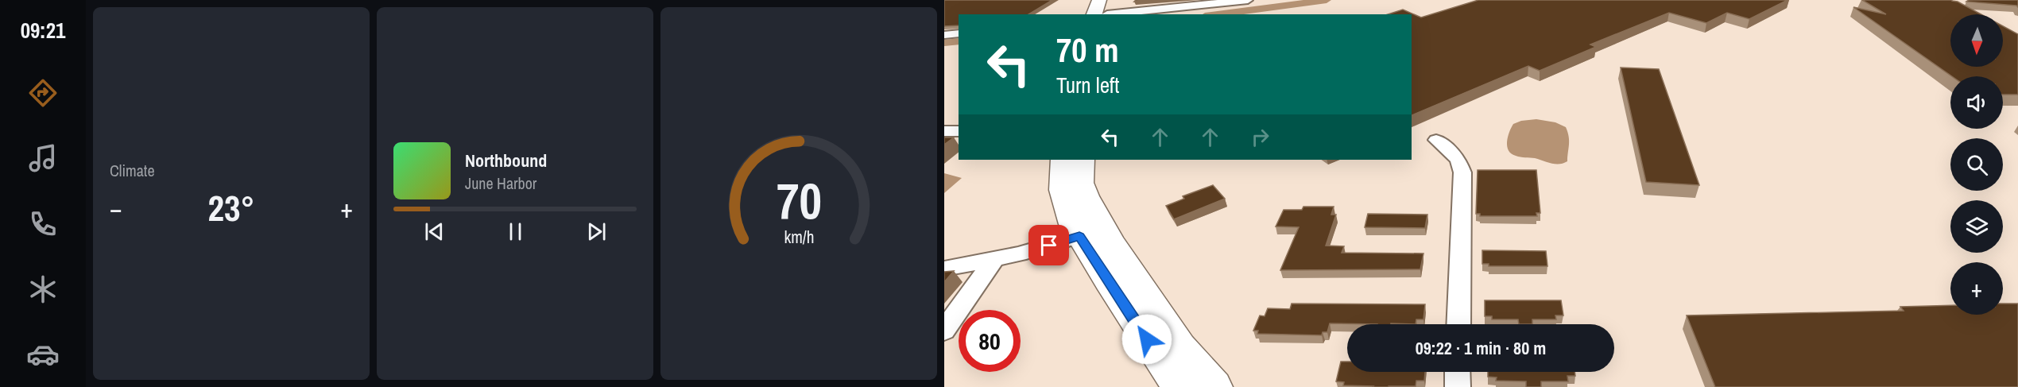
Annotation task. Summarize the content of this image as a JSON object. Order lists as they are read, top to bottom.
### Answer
{
  "north": "bottom",
  "page": {
    "tabs": "09:21",
    "tile": "Climate",
    "map_buttons": "+",
    "turn": ["70 m", "Turn left"],
    "song": ["Northbound", "June Harbor"],
    "heat": ["−", "23°", "+"],
    "limit": "80",
    "trip": "09:22 · 1 min · 80 m",
    "gauge": ["70", "km/h"]
  }
}
